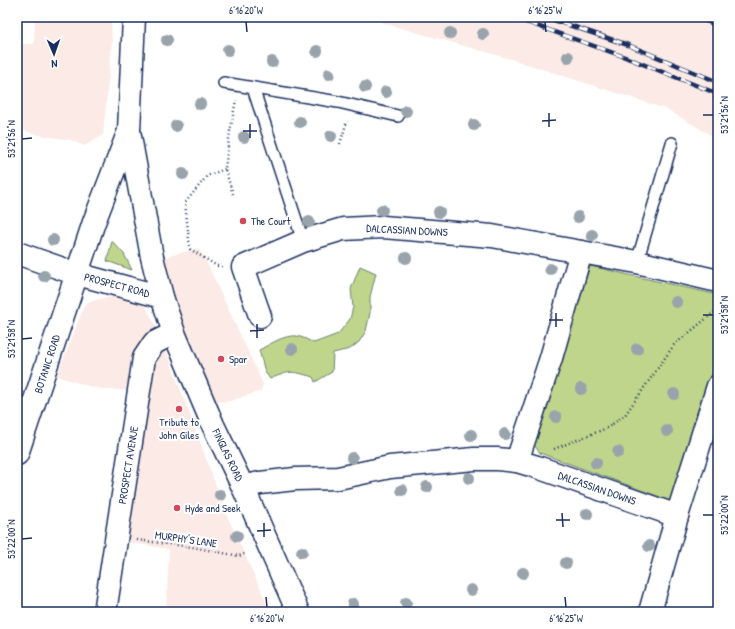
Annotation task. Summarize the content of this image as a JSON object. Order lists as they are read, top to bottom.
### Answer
{
  "streets": {
    "street": [
      "DALCASSIAN DOWNS",
      "PROSPECT ROAD",
      "BOTANIC ROAD",
      "FINGLAS ROAD",
      "PROSPECT AVENUE"
    ],
    "path": ["MURPHY'S LANE"]
  },
  "crossings": [
    ["DALCASSIAN DOWNS", "FINGLAS ROAD"],
    ["PROSPECT ROAD", "BOTANIC ROAD"],
    ["PROSPECT ROAD", "FINGLAS ROAD"],
    ["FINGLAS ROAD", "PROSPECT AVENUE"]
  ],
  "places": [
    "The Court",
    "Spar",
    "Tribute to John Giles",
    "Hyde and Seek"
  ],
  "north": "bottom",
  "coordinates": [
    "6°16'20\"W",
    "6°16'25\"W",
    "53°21'56\"N",
    "53°21'58\"N",
    "53°22'00\"N"
  ]
}
